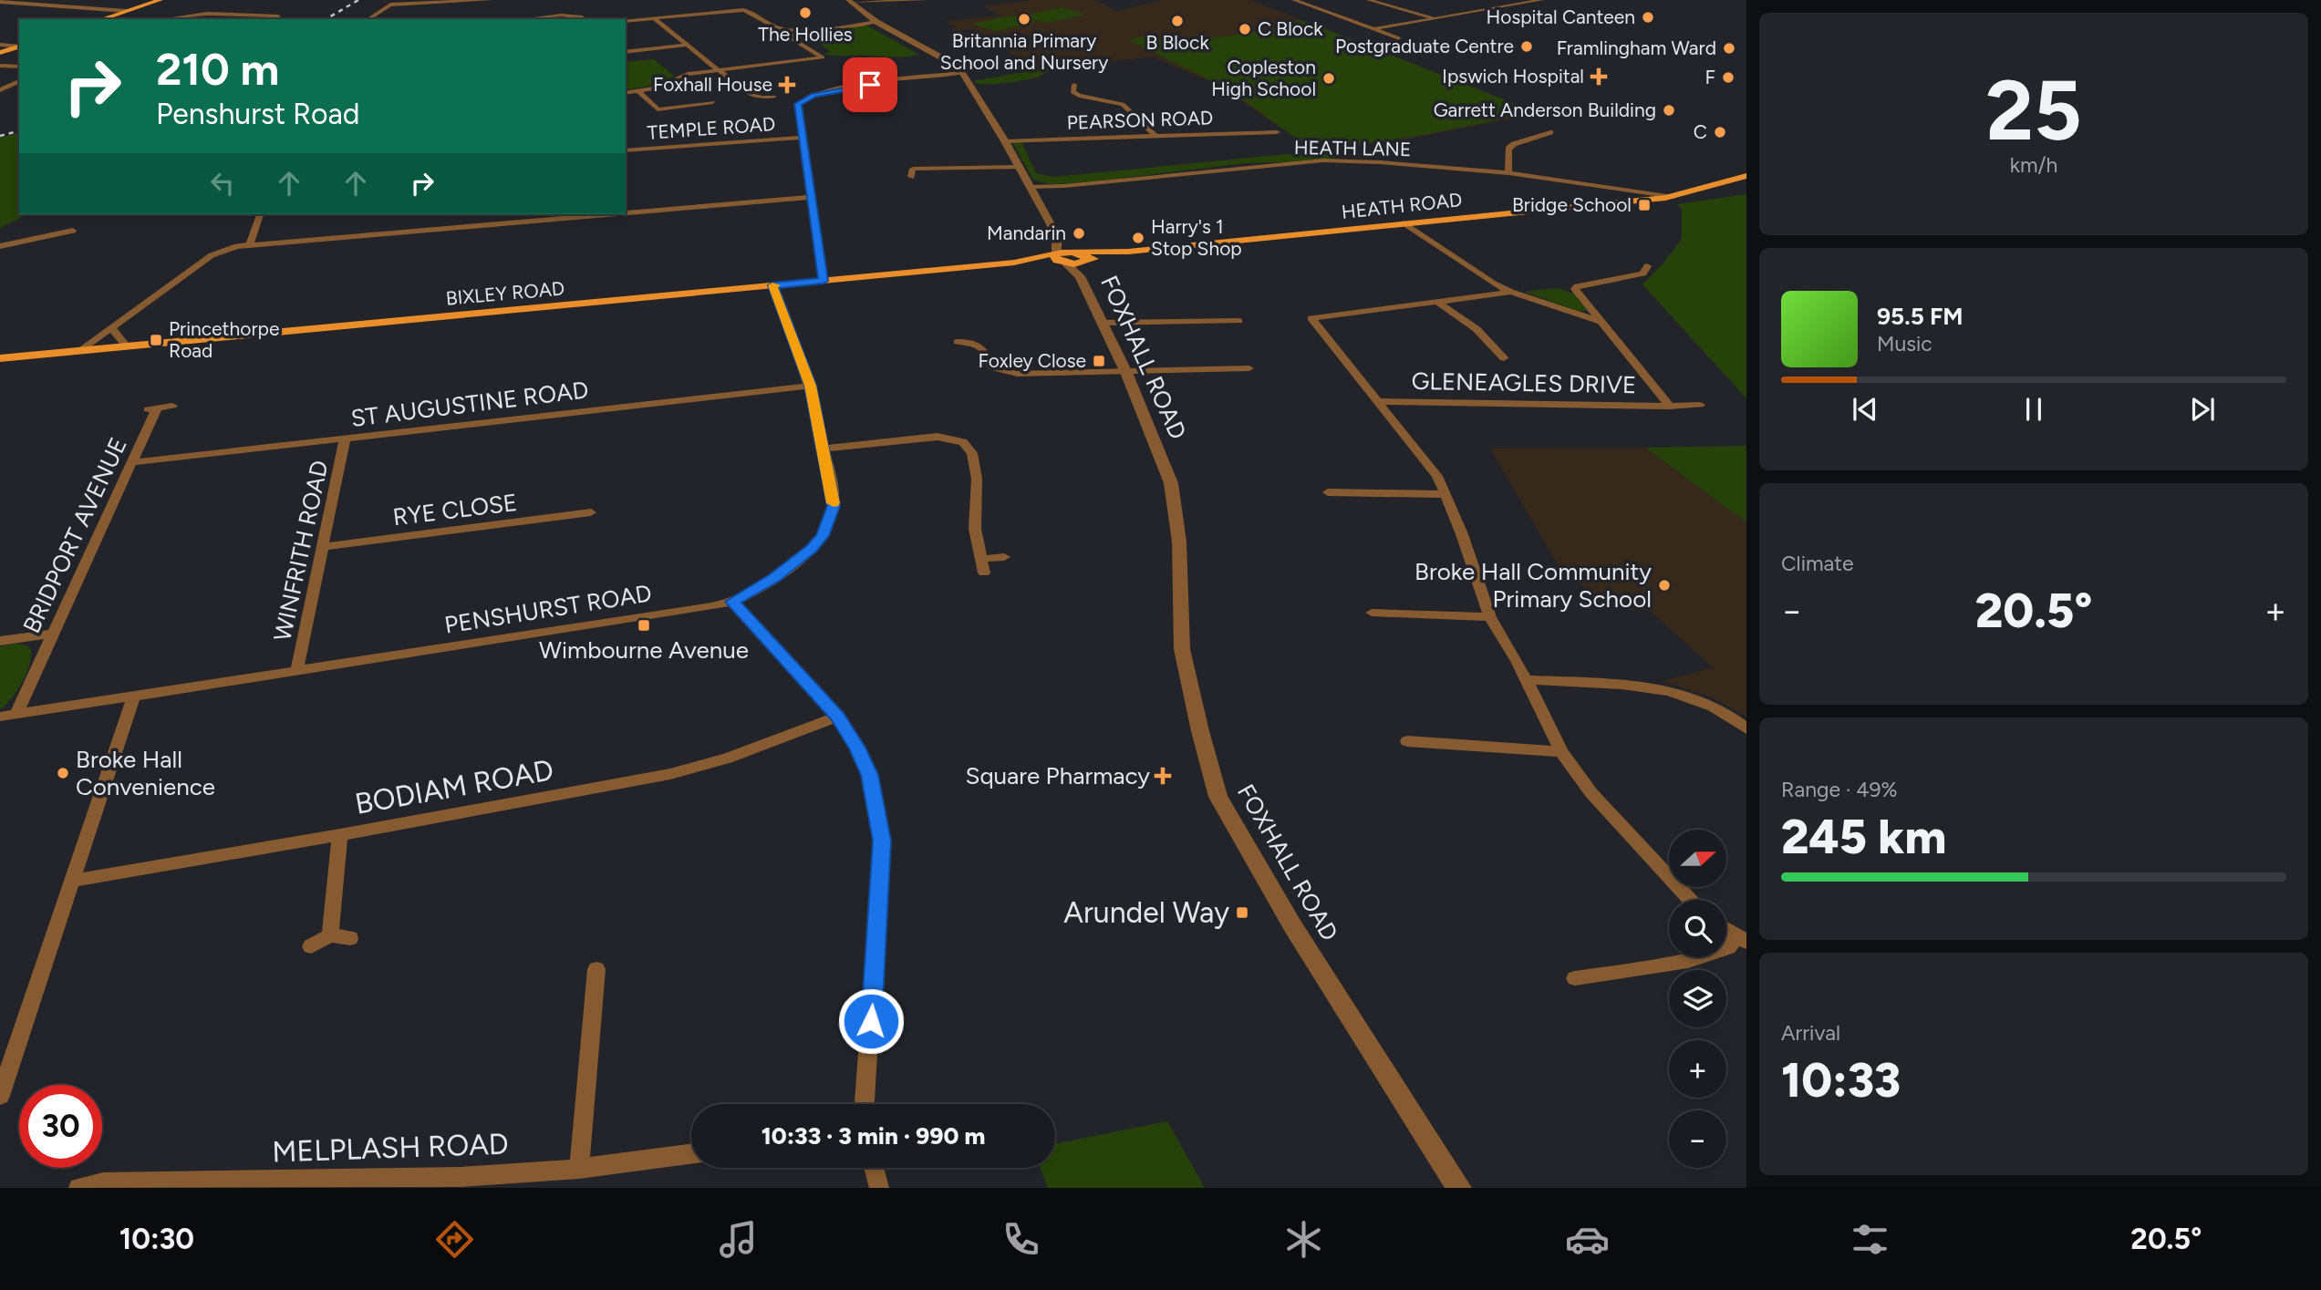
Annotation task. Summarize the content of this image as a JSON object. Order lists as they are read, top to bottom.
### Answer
{
  "streets": {
    "main road": ["HEATH ROAD", "BIXLEY ROAD"],
    "street": [
      "PEARSON ROAD",
      "TEMPLE ROAD",
      "HEATH LANE",
      "FOXHALL ROAD",
      "GLENEAGLES DRIVE",
      "ST AUGUSTINE ROAD",
      "RYE CLOSE",
      "BRIDPORT AVENUE",
      "WINFRITH ROAD",
      "PENSHURST ROAD",
      "BODIAM ROAD",
      "MELPLASH ROAD"
    ]
  },
  "crossings": [
    ["HEATH LANE", "HEATH ROAD"],
    ["HEATH ROAD", "BIXLEY ROAD"],
    ["HEATH ROAD", "FOXHALL ROAD"],
    ["BIXLEY ROAD", "FOXHALL ROAD"],
    ["BIXLEY ROAD", "PENSHURST ROAD"],
    ["ST AUGUSTINE ROAD", "BRIDPORT AVENUE"],
    ["ST AUGUSTINE ROAD", "WINFRITH ROAD"],
    ["ST AUGUSTINE ROAD", "PENSHURST ROAD"],
    ["RYE CLOSE", "WINFRITH ROAD"],
    ["BRIDPORT AVENUE", "PENSHURST ROAD"],
    ["WINFRITH ROAD", "PENSHURST ROAD"]
  ],
  "places": {
    "other": [
      "The Hollies",
      "Hospital Canteen",
      "Britannia Primary School and Nursery",
      "B Block",
      "C Block",
      "Postgraduate Centre",
      "Framlingham Ward",
      "F",
      "Copleston High School",
      "Garrett Anderson Building",
      "C",
      "Mandarin",
      "Harry's 1 Stop Shop",
      "Broke Hall Community Primary School",
      "Broke Hall Convenience"
    ],
    "health": ["Ipswich Hospital", "Foxhall House", "Square Pharmacy"],
    "transit": [
      "Bridge School",
      "Princethorpe Road",
      "Foxley Close",
      "Wimbourne Avenue",
      "Arundel Way"
    ]
  },
  "north": "right",
  "page": {
    "tile": [
      ["25", "km/h"],
      "Climate",
      ["Range · 49%", "245 km"],
      ["Arrival", "10:33"]
    ],
    "turn": ["210 m", "Penshurst Road"],
    "song": ["95.5 FM", "Music"],
    "heat": ["−", "20.5°", "+"],
    "map_buttons": ["+", "−"],
    "limit": "30",
    "trip": "10:33 · 3 min · 990 m",
    "tabs": ["10:30", "20.5°"]
  }
}
